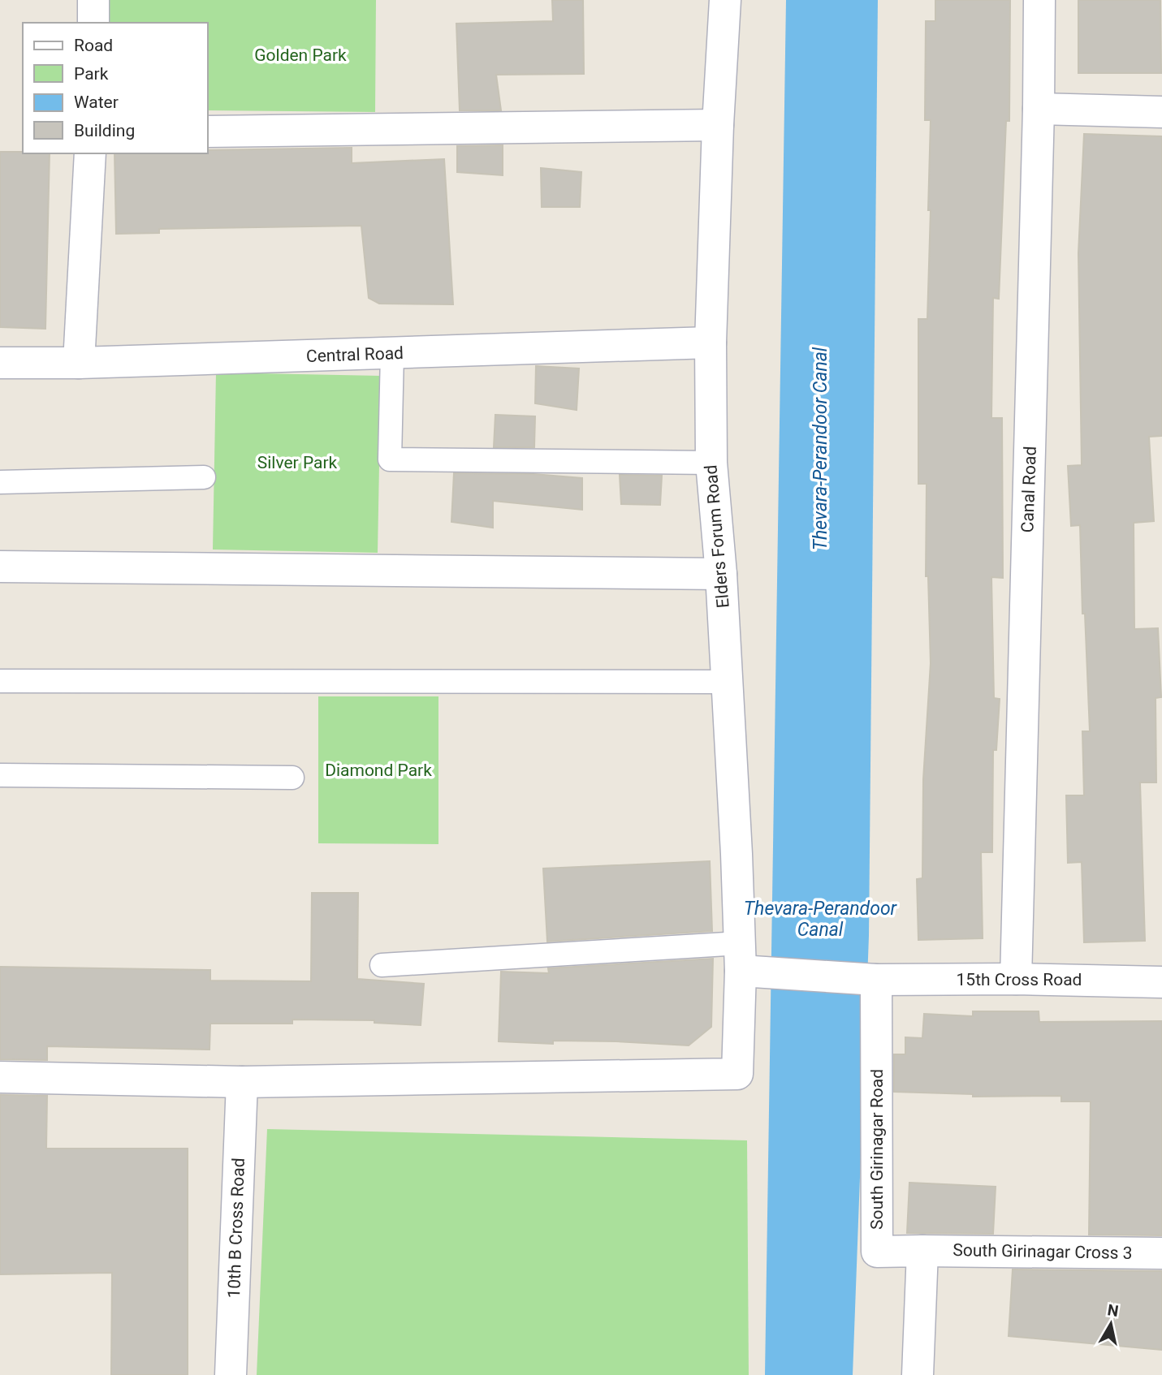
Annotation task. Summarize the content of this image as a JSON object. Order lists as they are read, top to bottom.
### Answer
{
  "streets": {
    "street": [
      "Central Road",
      "Canal Road",
      "Elders Forum Road",
      "15th Cross Road",
      "South Girinagar Road",
      "10th B Cross Road",
      "South Girinagar Cross 3"
    ]
  },
  "crossings": [
    ["Central Road", "Elders Forum Road"],
    ["Canal Road", "15th Cross Road"],
    ["Elders Forum Road", "15th Cross Road"],
    ["Elders Forum Road", "10th B Cross Road"],
    ["15th Cross Road", "South Girinagar Road"],
    ["South Girinagar Road", "South Girinagar Cross 3"]
  ],
  "water": ["Thevara-Perandoor Canal"],
  "parks": ["Golden Park", "Silver Park", "Diamond Park"],
  "legend": [
    "Road",
    "Park",
    "Water",
    "Building"
  ],
  "north": "top"
}
